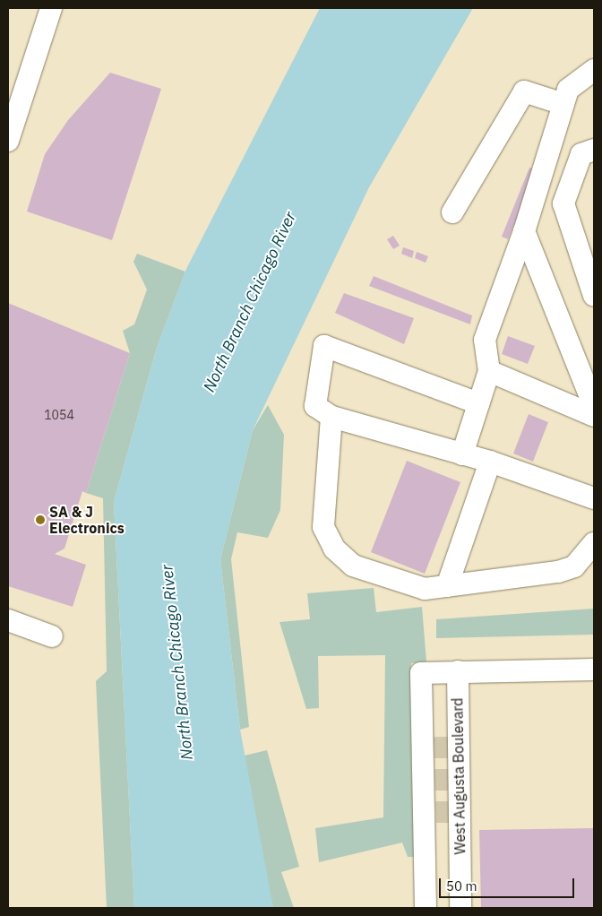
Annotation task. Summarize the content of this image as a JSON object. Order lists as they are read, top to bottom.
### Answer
{
  "streets": {
    "street": ["West Augusta Boulevard"]
  },
  "water": ["North Branch Chicago River"],
  "places": ["SA & J Electronics"],
  "house_numbers": ["1054"],
  "scale_bar": "50 m"
}
